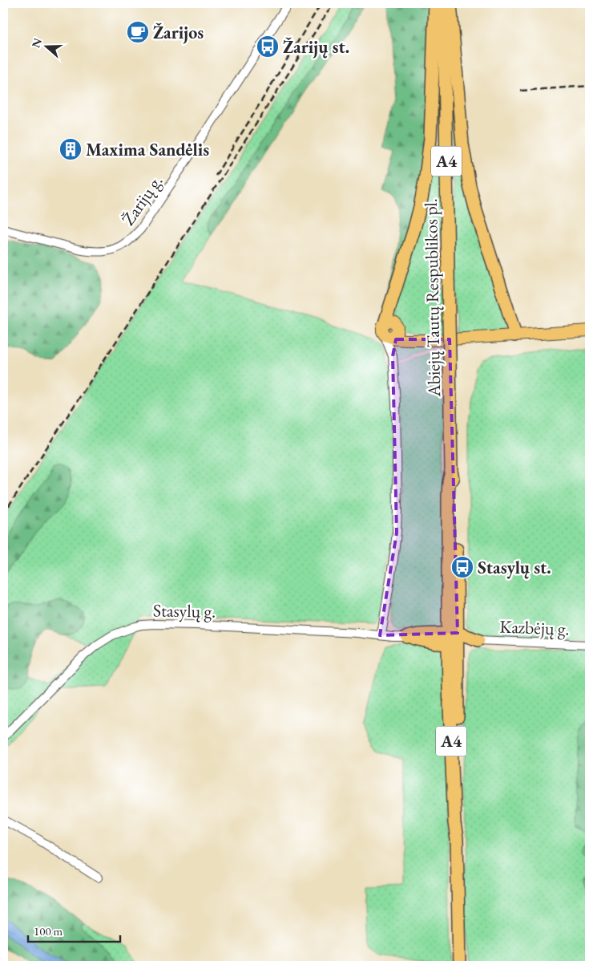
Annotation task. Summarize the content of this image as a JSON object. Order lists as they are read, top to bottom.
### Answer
{
  "streets": {
    "highway": ["A4", "Abiejų Tautų Respublikos pl."],
    "street": ["Žarijų g.", "Stasylų g.", "Kazbėjų g."]
  },
  "places": {
    "cafe": ["Žarijos"],
    "bus stop": ["Žarijų st.", "Stasylų st."],
    "building": ["Maxima Sandėlis"]
  },
  "scale_bar": "100 m",
  "north": "left"
}
